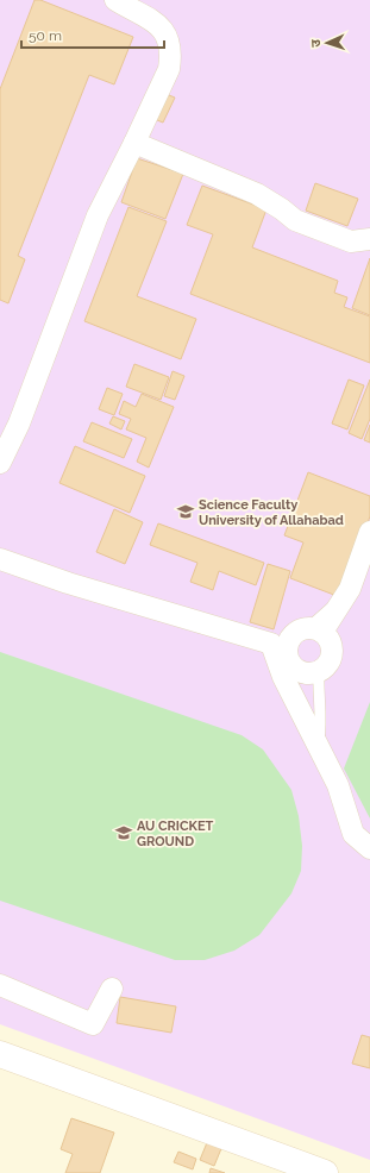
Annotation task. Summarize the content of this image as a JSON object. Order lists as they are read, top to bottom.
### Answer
{
  "places": {
    "school or university": ["Science Faculty University of Allahabad", "AU CRICKET GROUND"]
  },
  "scale_bar": "50 m",
  "north": "left"
}
